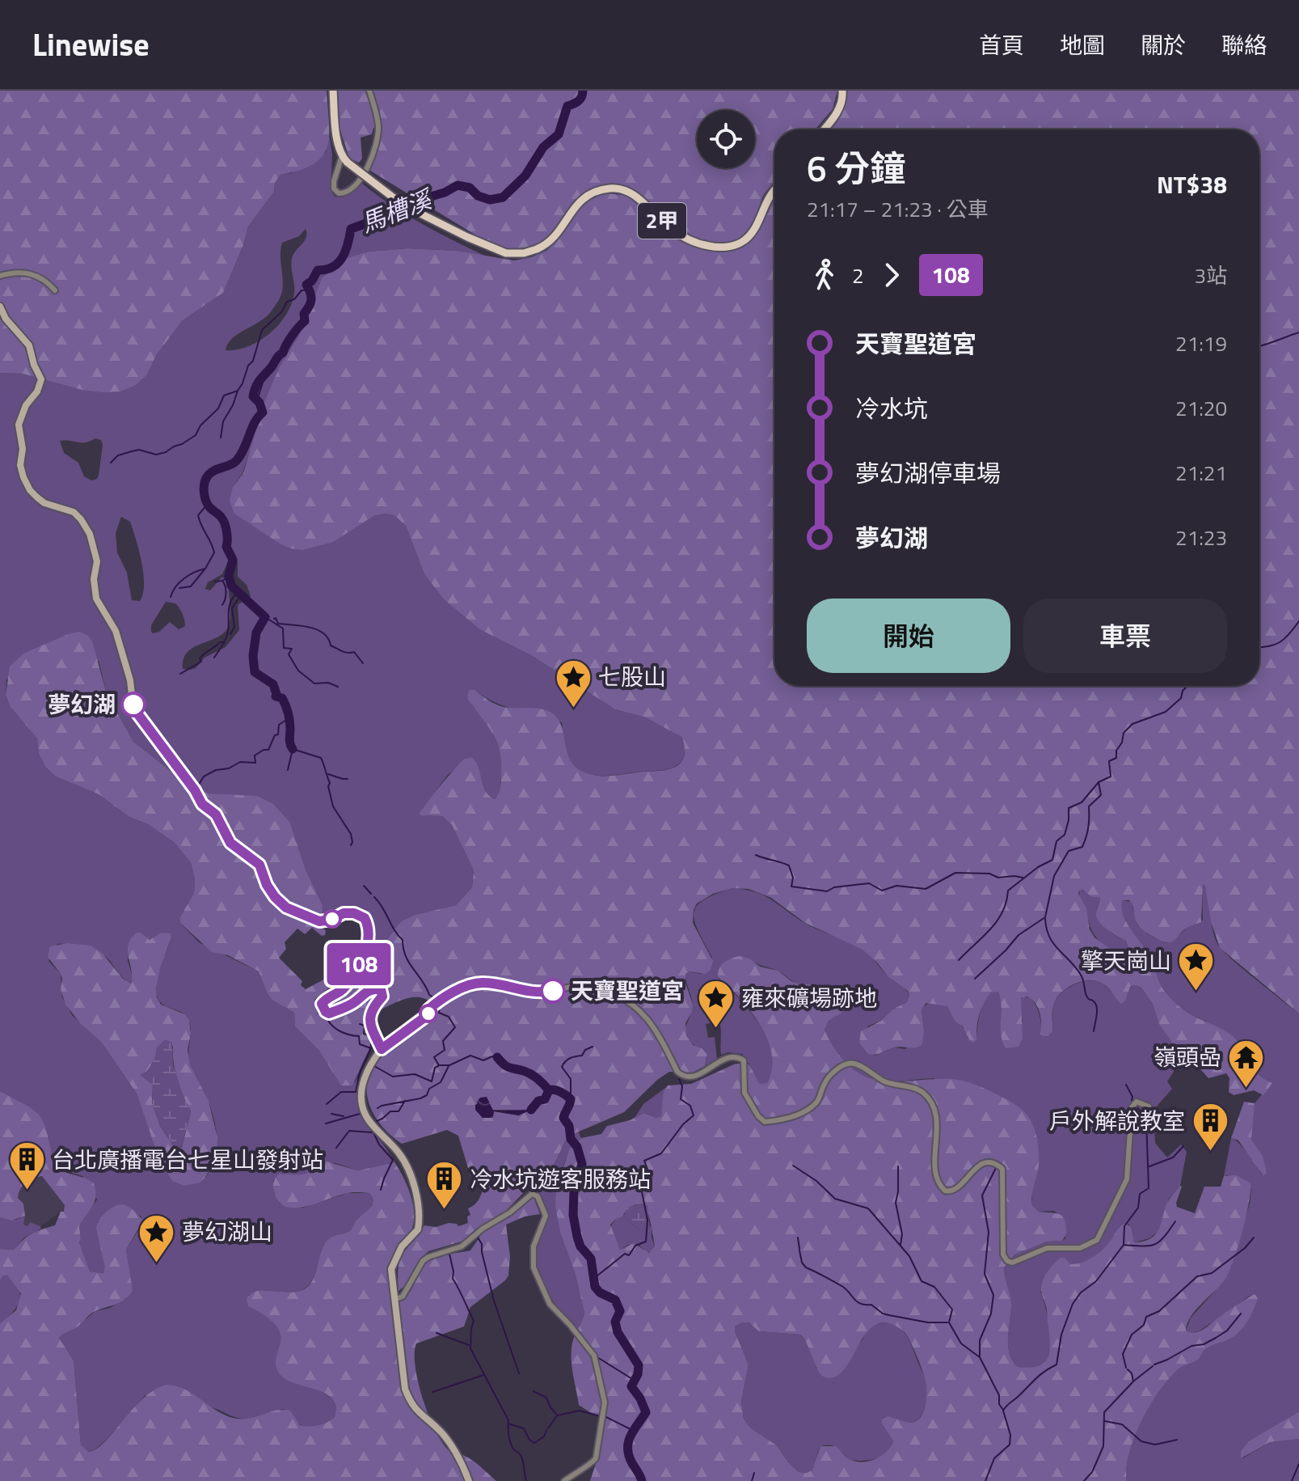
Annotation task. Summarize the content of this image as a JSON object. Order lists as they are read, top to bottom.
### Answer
{
  "streets": {
    "main road": ["2甲"]
  },
  "water": ["馬槽溪"],
  "places": {
    "other": ["夢幻湖", "天寶聖道宮"],
    "place": [
      "七股山",
      "擎天崗山",
      "雍來礦場跡地",
      "夢幻湖山"
    ],
    "temple": ["嶺頭喦"],
    "building": ["戶外解說教室", "台北廣播電台七星山發射站", "冷水坑遊客服務站"]
  },
  "lines": ["bus line 108"],
  "page": {
    "header": "Linewise",
    "nav": [
      "首頁",
      "地圖",
      "關於",
      "聯絡"
    ],
    "on_map": "108",
    "heading": ["6 分鐘", "21:17 – 21:23 · 公車", "NT$38"],
    "legs": ["2", "108", "3站"],
    "list": [
      {
        "name": "天寶聖道宮",
        "value": "21:19"
      },
      {
        "name": "冷水坑",
        "value": "21:20"
      },
      {
        "name": "夢幻湖停車場",
        "value": "21:21"
      },
      {
        "name": "夢幻湖",
        "value": "21:23"
      }
    ],
    "buttons": ["開始", "車票"]
  }
}
